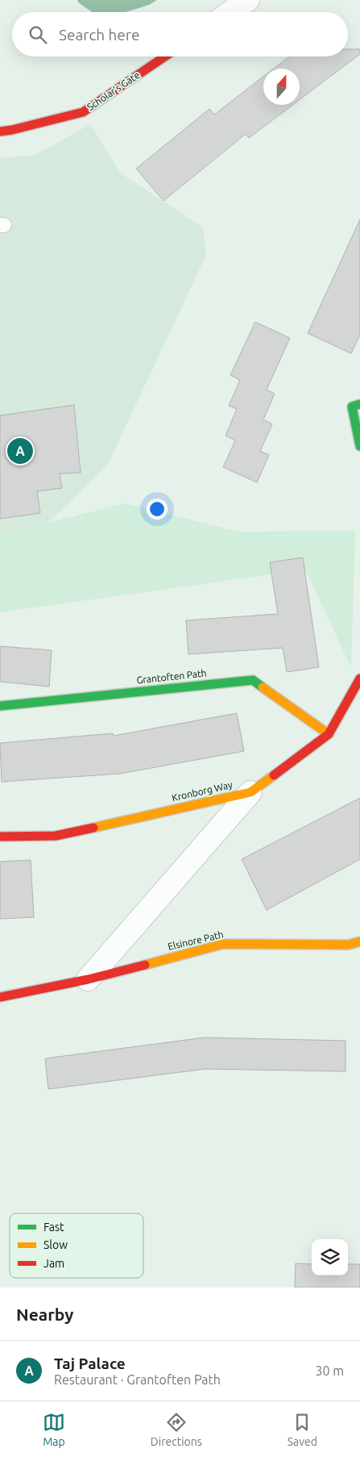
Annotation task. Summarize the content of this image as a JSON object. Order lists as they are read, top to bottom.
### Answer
{
  "streets": {
    "street": [
      "Scholar's Gate",
      "Grantoften Path",
      "Kronborg Way",
      "Elsinore Path"
    ]
  },
  "crossings": [
    ["Grantoften Path", "Kronborg Way"]
  ],
  "legend": ["Fast", "Slow", "Jam"],
  "north": "top",
  "page": {
    "search": "Search here",
    "pins": "A",
    "heading": "Nearby",
    "list": [
      {
        "mark": "A",
        "name": "Taj Palace",
        "note": "Restaurant · Grantoften Path",
        "value": "30 m"
      }
    ],
    "nav": ["Map", "Directions", "Saved"]
  }
}
